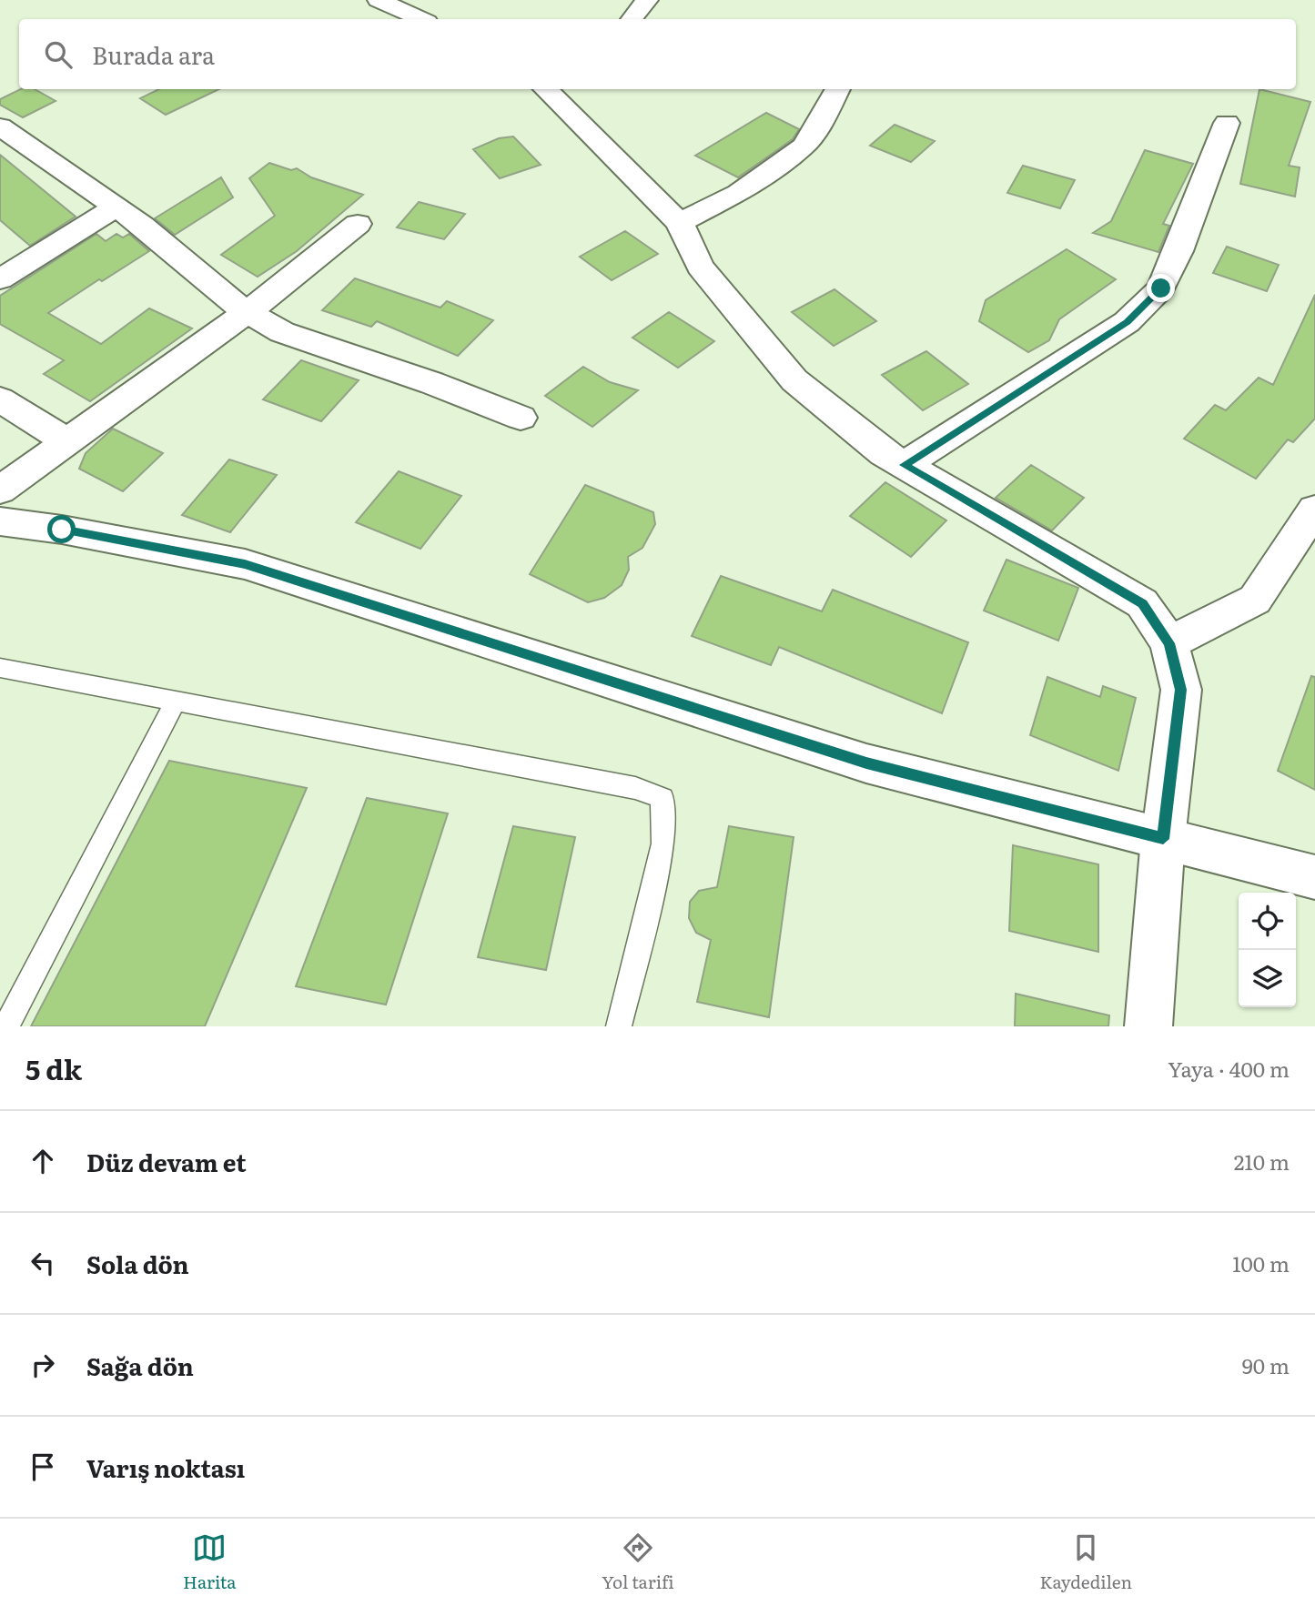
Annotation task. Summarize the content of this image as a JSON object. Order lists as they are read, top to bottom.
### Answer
{
  "page": {
    "search": "Burada ara",
    "heading": ["5 dk", "Yaya · 400 m"],
    "list": [
      ["Düz devam et", "210 m"],
      ["Sola dön", "100 m"],
      ["Sağa dön", "90 m"],
      "Varış noktası"
    ],
    "nav": ["Harita", "Yol tarifi", "Kaydedilen"]
  }
}
